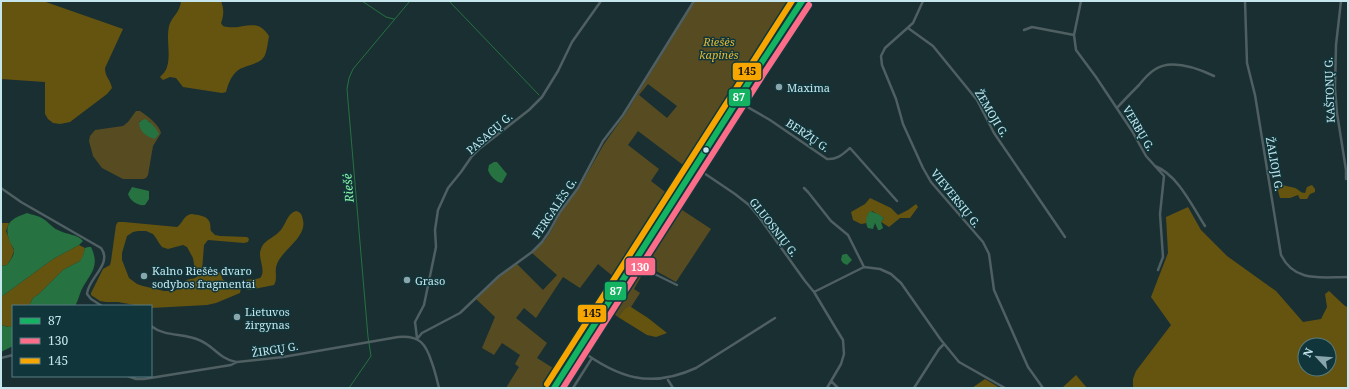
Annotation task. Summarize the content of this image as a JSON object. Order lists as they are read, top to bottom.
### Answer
{
  "streets": {
    "street": [
      "KAŠTONŲ G.",
      "ŽEMOJI G.",
      "VERBŲ G.",
      "PASAGŲ G.",
      "BERŽŲ G.",
      "ŽALIOJI G.",
      "VIEVERSIŲ G.",
      "PERGALĖS G.",
      "GLUOSNIŲ G.",
      "ŽIRGŲ G."
    ]
  },
  "crossings": [
    ["ŽEMOJI G.", "VIEVERSIŲ G."],
    ["PASAGŲ G.", "PERGALĖS G."],
    ["PASAGŲ G.", "ŽIRGŲ G."],
    ["PERGALĖS G.", "ŽIRGŲ G."]
  ],
  "water": ["Riešė"],
  "parks": ["Riešės kapinės"],
  "places": [
    "Maxima",
    "Kalno Riešės dvaro sodybos fragmentai",
    "Graso",
    "Lietuvos žirgynas"
  ],
  "lines": ["transit line 87", "transit line 145", "transit line 130"],
  "legend": ["87", "130", "145"],
  "north": "top left"
}
